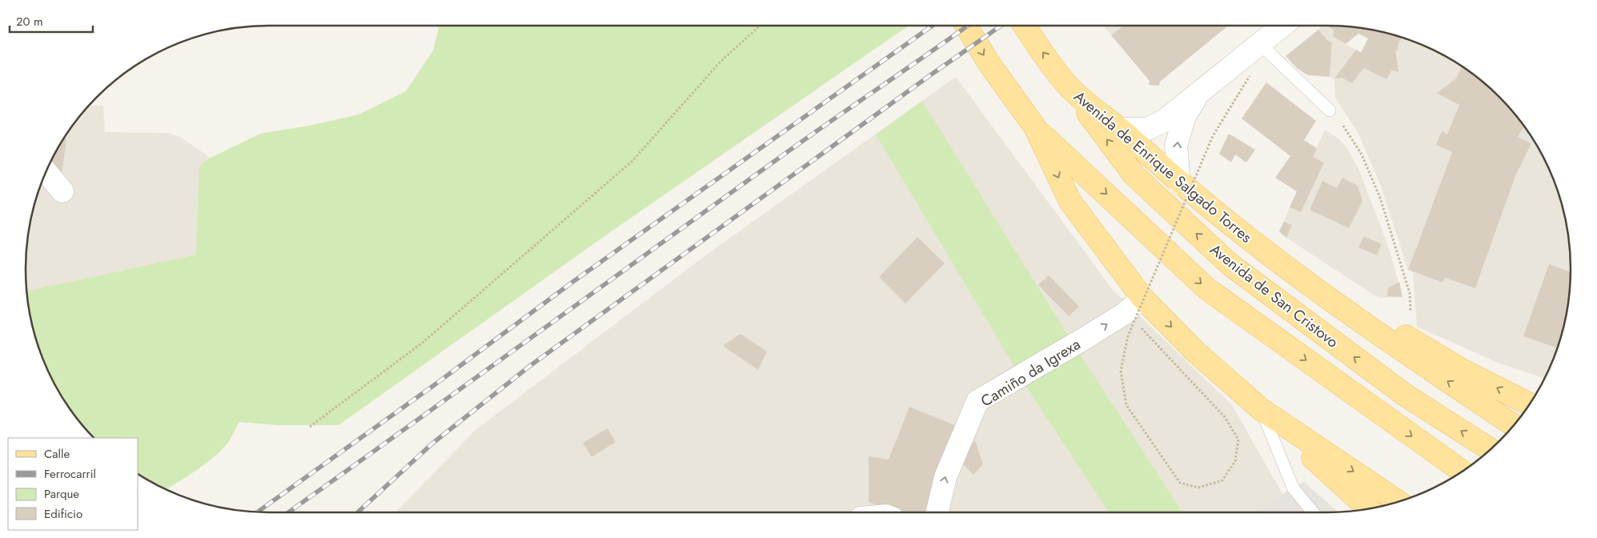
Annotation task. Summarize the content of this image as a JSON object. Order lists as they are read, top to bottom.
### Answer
{
  "streets": {
    "main road": ["Avenida de Enrique Salgado Torres", "Avenida de San Cristovo"],
    "street": ["Camiño da Igrexa"]
  },
  "crossings": [
    ["Avenida de Enrique Salgado Torres", "Avenida de San Cristovo"]
  ],
  "one_way": ["Camiño da Igrexa"],
  "legend": [
    "Calle",
    "Ferrocarril",
    "Parque",
    "Edificio"
  ],
  "scale_bar": "20 m"
}
